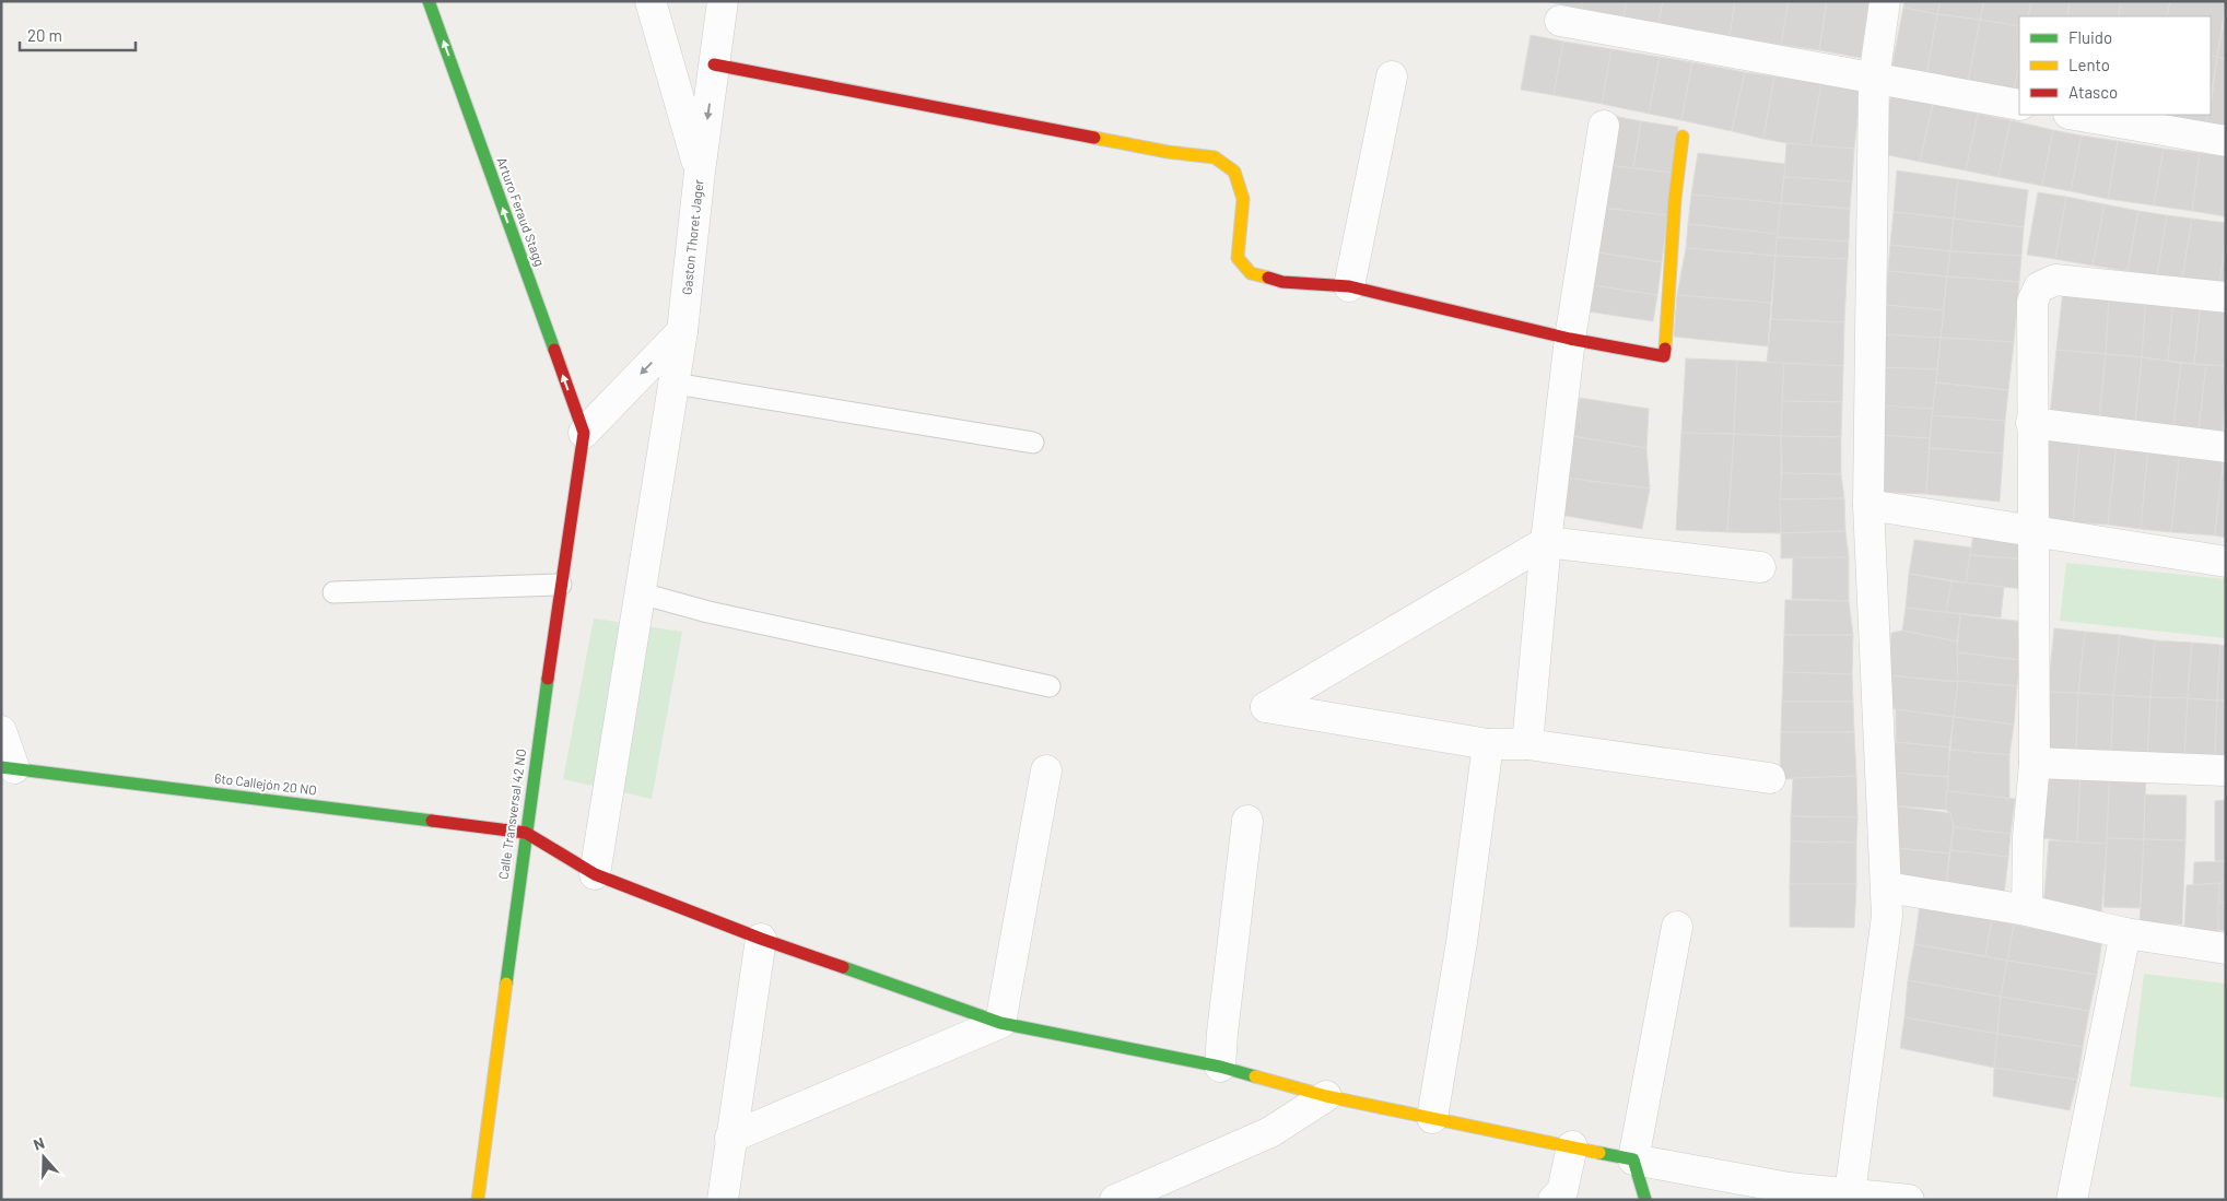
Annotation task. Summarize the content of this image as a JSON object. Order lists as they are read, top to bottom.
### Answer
{
  "streets": {
    "street": [
      "Arturo Feraud Stagg",
      "Gaston Thoret Jager",
      "6to Callejón 20 NO",
      "Calle Transversal 42 NO"
    ]
  },
  "crossings": [
    ["Arturo Feraud Stagg", "Calle Transversal 42 NO"],
    ["6to Callejón 20 NO", "Calle Transversal 42 NO"]
  ],
  "one_way": ["Arturo Feraud Stagg"],
  "legend": ["Fluido", "Lento", "Atasco"],
  "scale_bar": "20 m",
  "north": "top"
}
